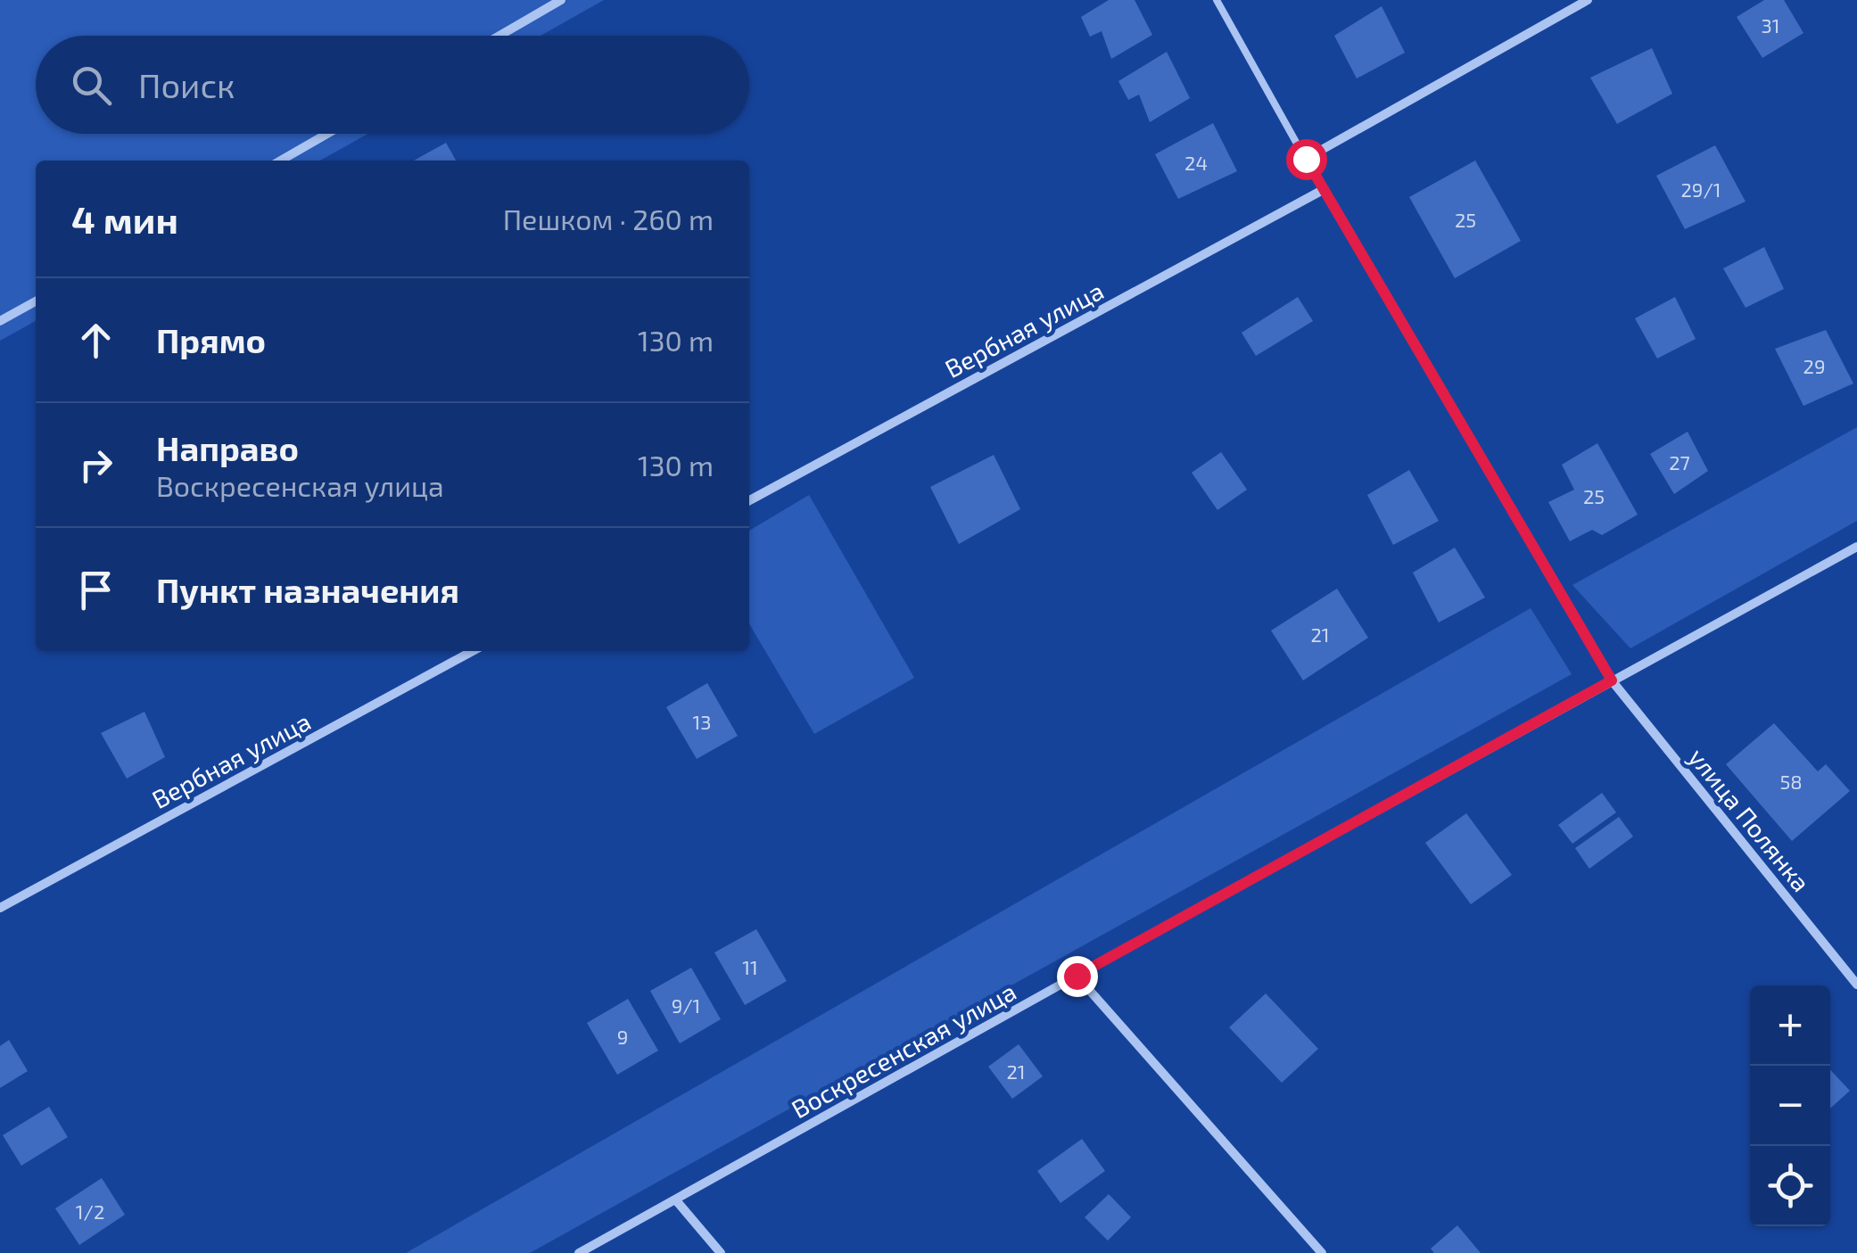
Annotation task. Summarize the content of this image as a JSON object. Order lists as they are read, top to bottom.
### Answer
{
  "streets": {
    "street": ["Вербная улица", "улица Полянка", "Воскресенская улица"]
  },
  "crossings": [
    ["улица Полянка", "Воскресенская улица"]
  ],
  "house_numbers": [
    "31",
    "24",
    "29/1",
    "25",
    "29",
    "27",
    "25",
    "21",
    "13",
    "58",
    "11",
    "9/1",
    "9",
    "21",
    "1/2"
  ],
  "page": {
    "search": "Поиск",
    "heading": ["4 мин", "Пешком · 260 m"],
    "list": [
      ["Прямо", "130 m"],
      ["Направо", "Воскресенская улица", "130 m"],
      "Пункт назначения"
    ],
    "map_buttons": ["+", "−"]
  }
}
